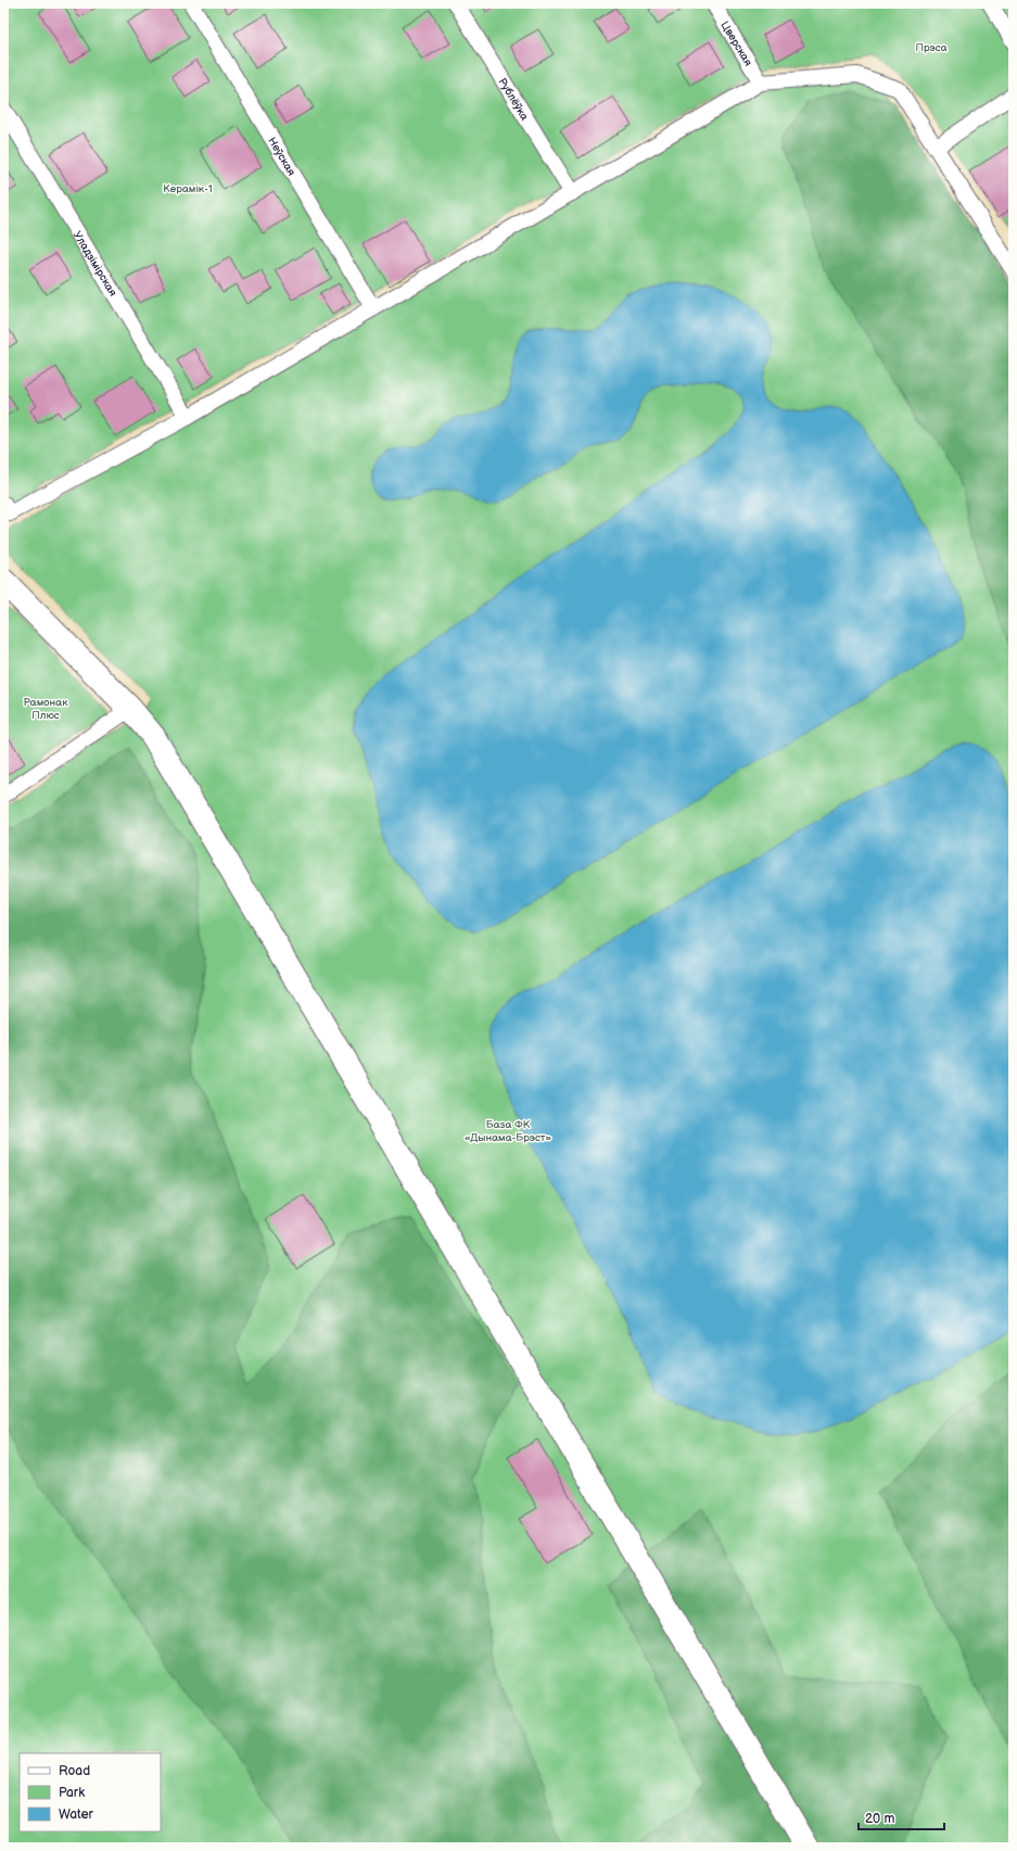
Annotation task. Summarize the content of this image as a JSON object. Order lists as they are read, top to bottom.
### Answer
{
  "streets": {
    "lane": [
      "Цверская",
      "Рублёўка",
      "Неўская",
      "Уладзімірская"
    ]
  },
  "parks": [
    "Прэса",
    "Керамік-1",
    "Рамонак Плюс",
    "База ФК «Дынама-Брэст»"
  ],
  "legend": ["Road", "Park", "Water"],
  "scale_bar": "20 m"
}
